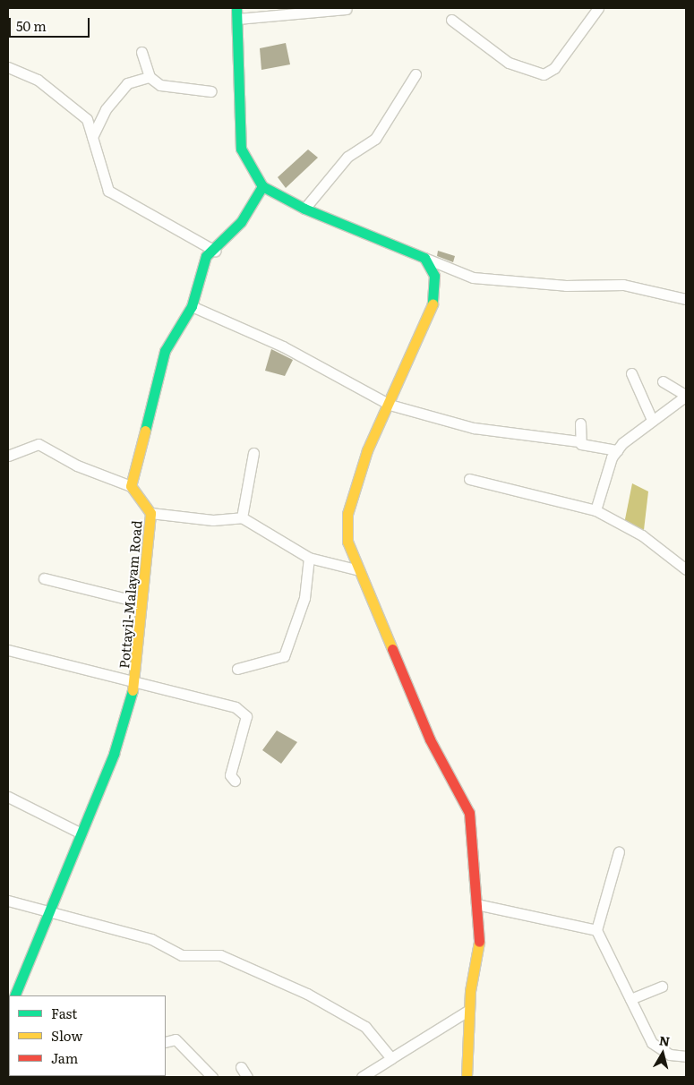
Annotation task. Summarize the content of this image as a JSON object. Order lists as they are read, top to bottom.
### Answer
{
  "streets": {
    "street": ["Pottayil-Malayam Road"]
  },
  "legend": ["Fast", "Slow", "Jam"],
  "scale_bar": "50 m",
  "north": "top"
}
